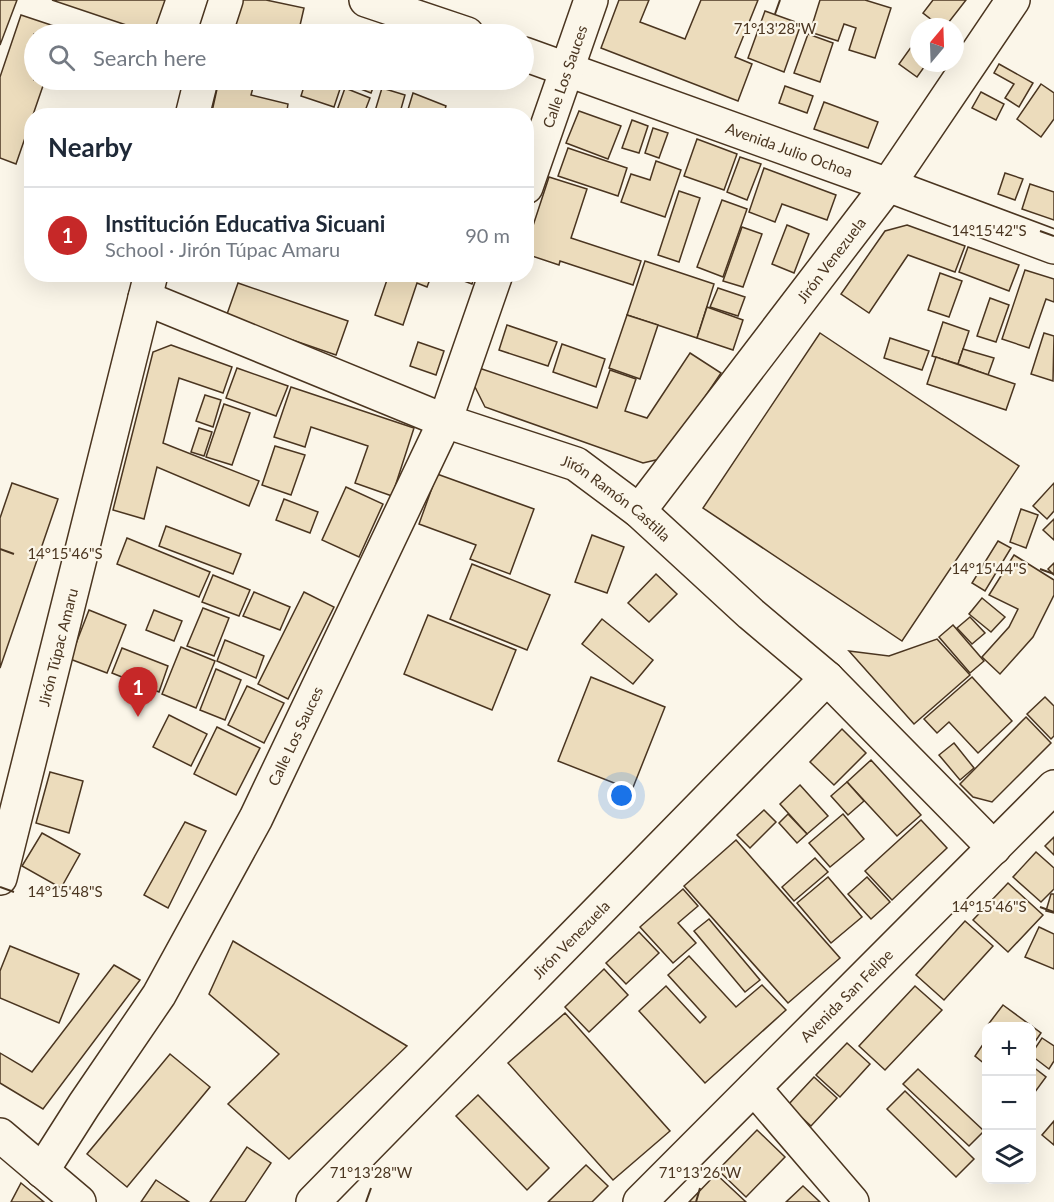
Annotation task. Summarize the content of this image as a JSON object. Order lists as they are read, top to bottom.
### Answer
{
  "streets": {
    "street": [
      "Calle Los Sauces",
      "Avenida Julio Ochoa",
      "Jirón Venezuela",
      "Jirón Ramón Castilla",
      "Jirón Túpac Amaru",
      "Avenida San Felipe"
    ]
  },
  "crossings": [
    ["Calle Los Sauces", "Avenida Julio Ochoa"],
    ["Calle Los Sauces", "Jirón Ramón Castilla"],
    ["Avenida Julio Ochoa", "Jirón Venezuela"],
    ["Jirón Venezuela", "Jirón Ramón Castilla"],
    ["Jirón Ramón Castilla", "Jirón Túpac Amaru"],
    ["Jirón Ramón Castilla", "Avenida San Felipe"]
  ],
  "north": "top",
  "page": {
    "search": "Search here",
    "heading": "Nearby",
    "list": [
      {
        "mark": "1",
        "name": "Institución Educativa Sicuani",
        "note": "School · Jirón Túpac Amaru",
        "value": "90 m"
      }
    ],
    "pins": "1",
    "map_buttons": ["+", "−"]
  },
  "coordinates": [
    "71°13'28\"W",
    "14°15'42\"S",
    "14°15'46\"S",
    "14°15'44\"S",
    "14°15'48\"S",
    "71°13'26\"W"
  ]
}
